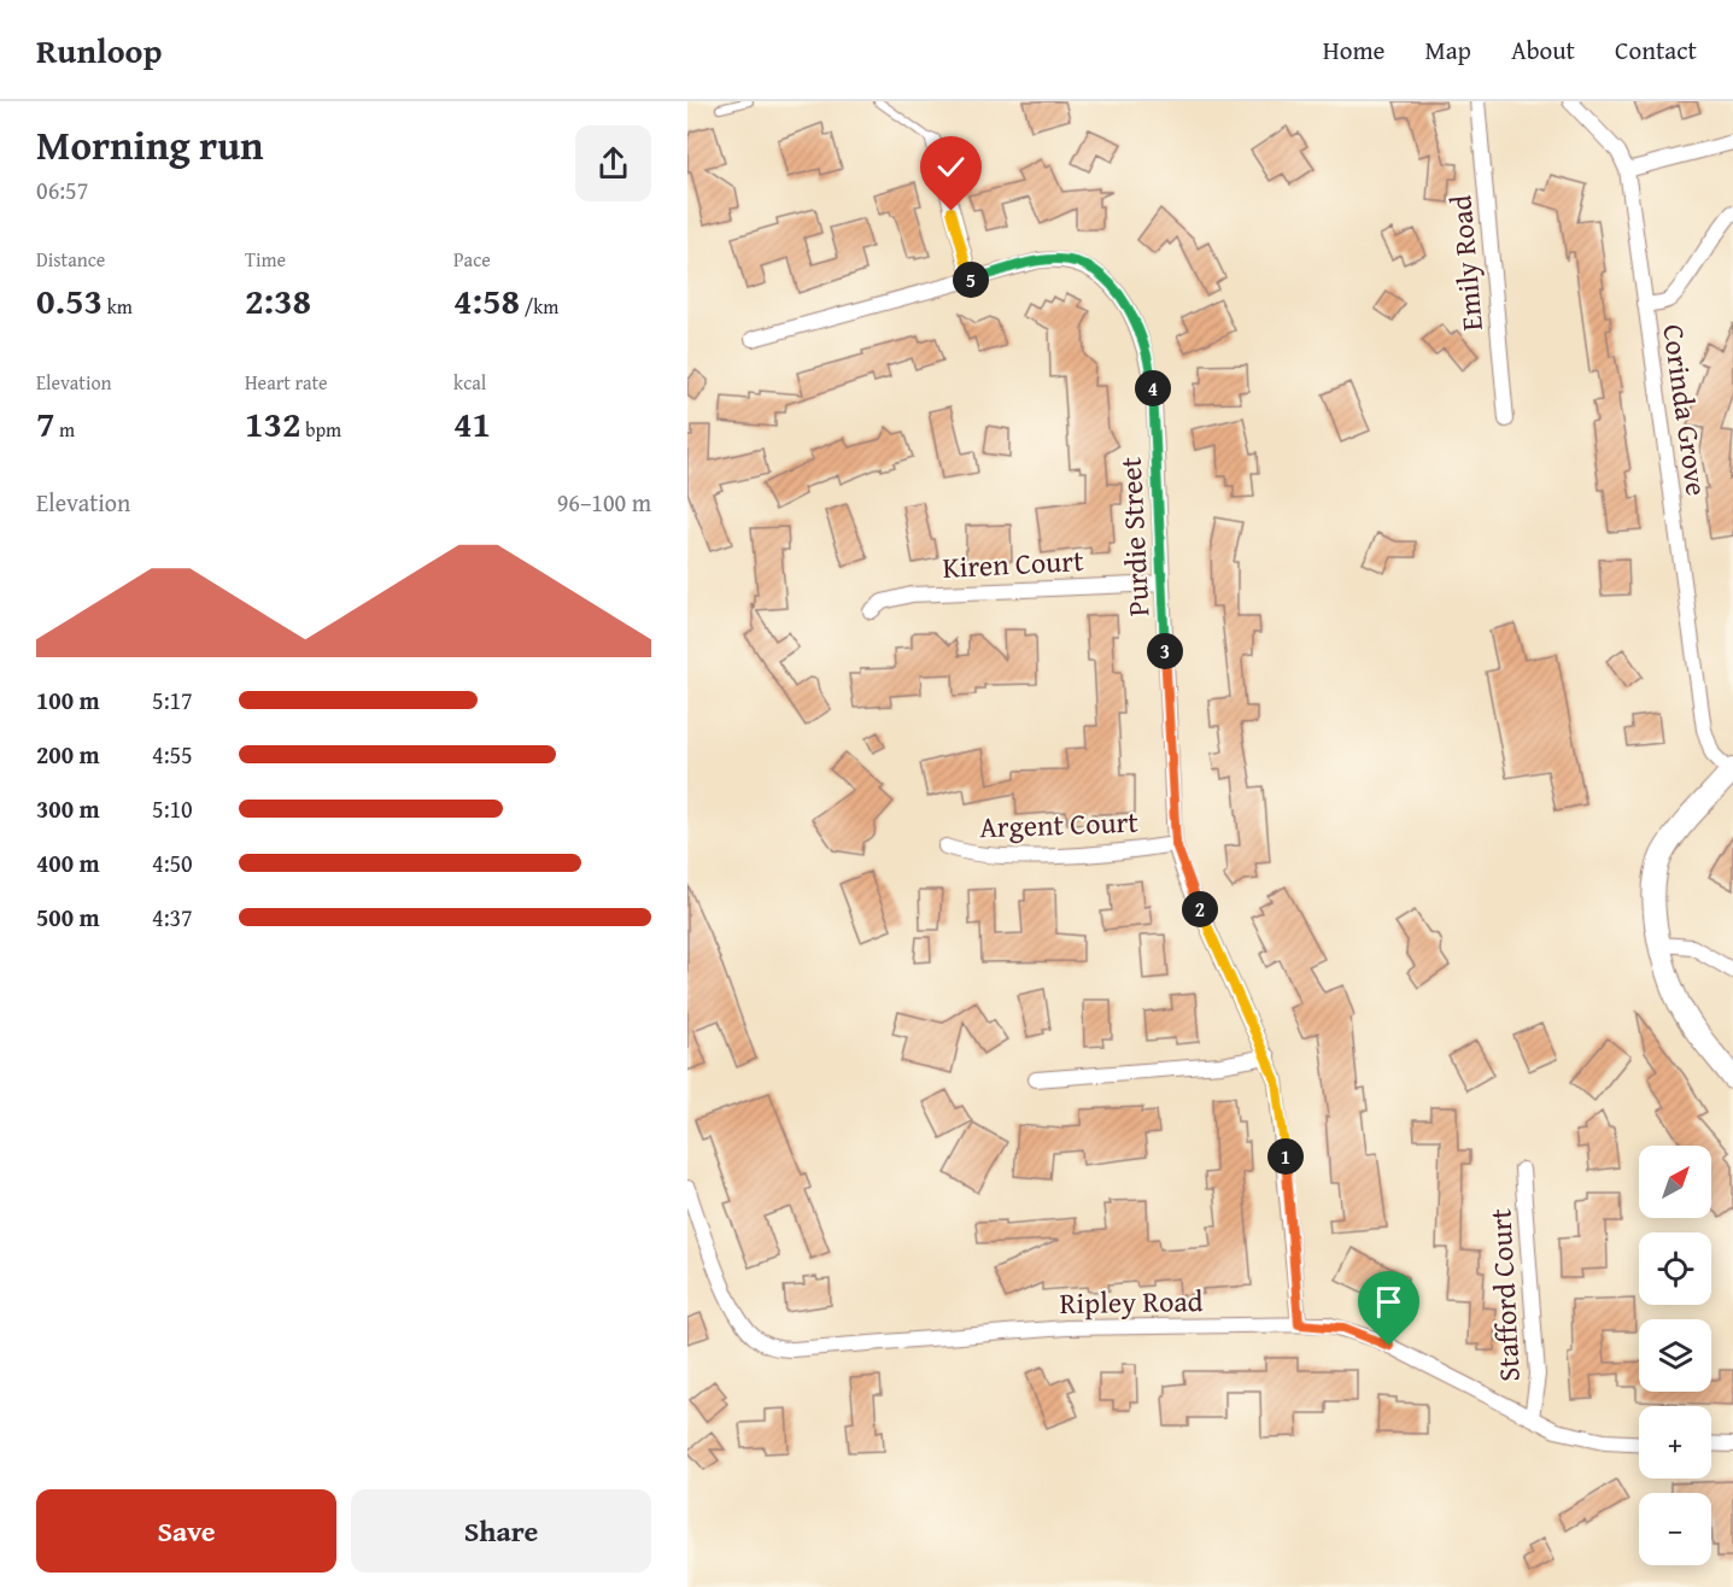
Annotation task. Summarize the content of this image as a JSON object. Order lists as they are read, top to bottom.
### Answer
{
  "streets": {
    "street": [
      "Emily Road",
      "Corinda Grove",
      "Purdie Street",
      "Kiren Court",
      "Argent Court",
      "Stafford Court",
      "Ripley Road"
    ]
  },
  "crossings": [
    ["Purdie Street", "Kiren Court"],
    ["Purdie Street", "Argent Court"],
    ["Purdie Street", "Ripley Road"],
    ["Stafford Court", "Ripley Road"]
  ],
  "north": "top right",
  "page": {
    "header": "Runloop",
    "nav": [
      "Home",
      "Map",
      "About",
      "Contact"
    ],
    "heading": ["Morning run", "06:57"],
    "stats": [
      ["Distance", "0.53 km"],
      ["Time", "2:38"],
      ["Pace", "4:58 /km"],
      ["Elevation", "7 m"],
      ["Heart rate", "132 bpm"],
      ["kcal", "41"]
    ],
    "pins": [
      "5",
      "4",
      "3",
      "2",
      "1"
    ],
    "chart": ["Elevation", "96–100 m"],
    "list": [
      {
        "name": "100 m",
        "note": "5:17"
      },
      {
        "name": "200 m",
        "note": "4:55"
      },
      {
        "name": "300 m",
        "note": "5:10"
      },
      {
        "name": "400 m",
        "note": "4:50"
      },
      {
        "name": "500 m",
        "note": "4:37"
      }
    ],
    "map_buttons": ["+", "−"],
    "buttons": ["Save", "Share"]
  }
}
